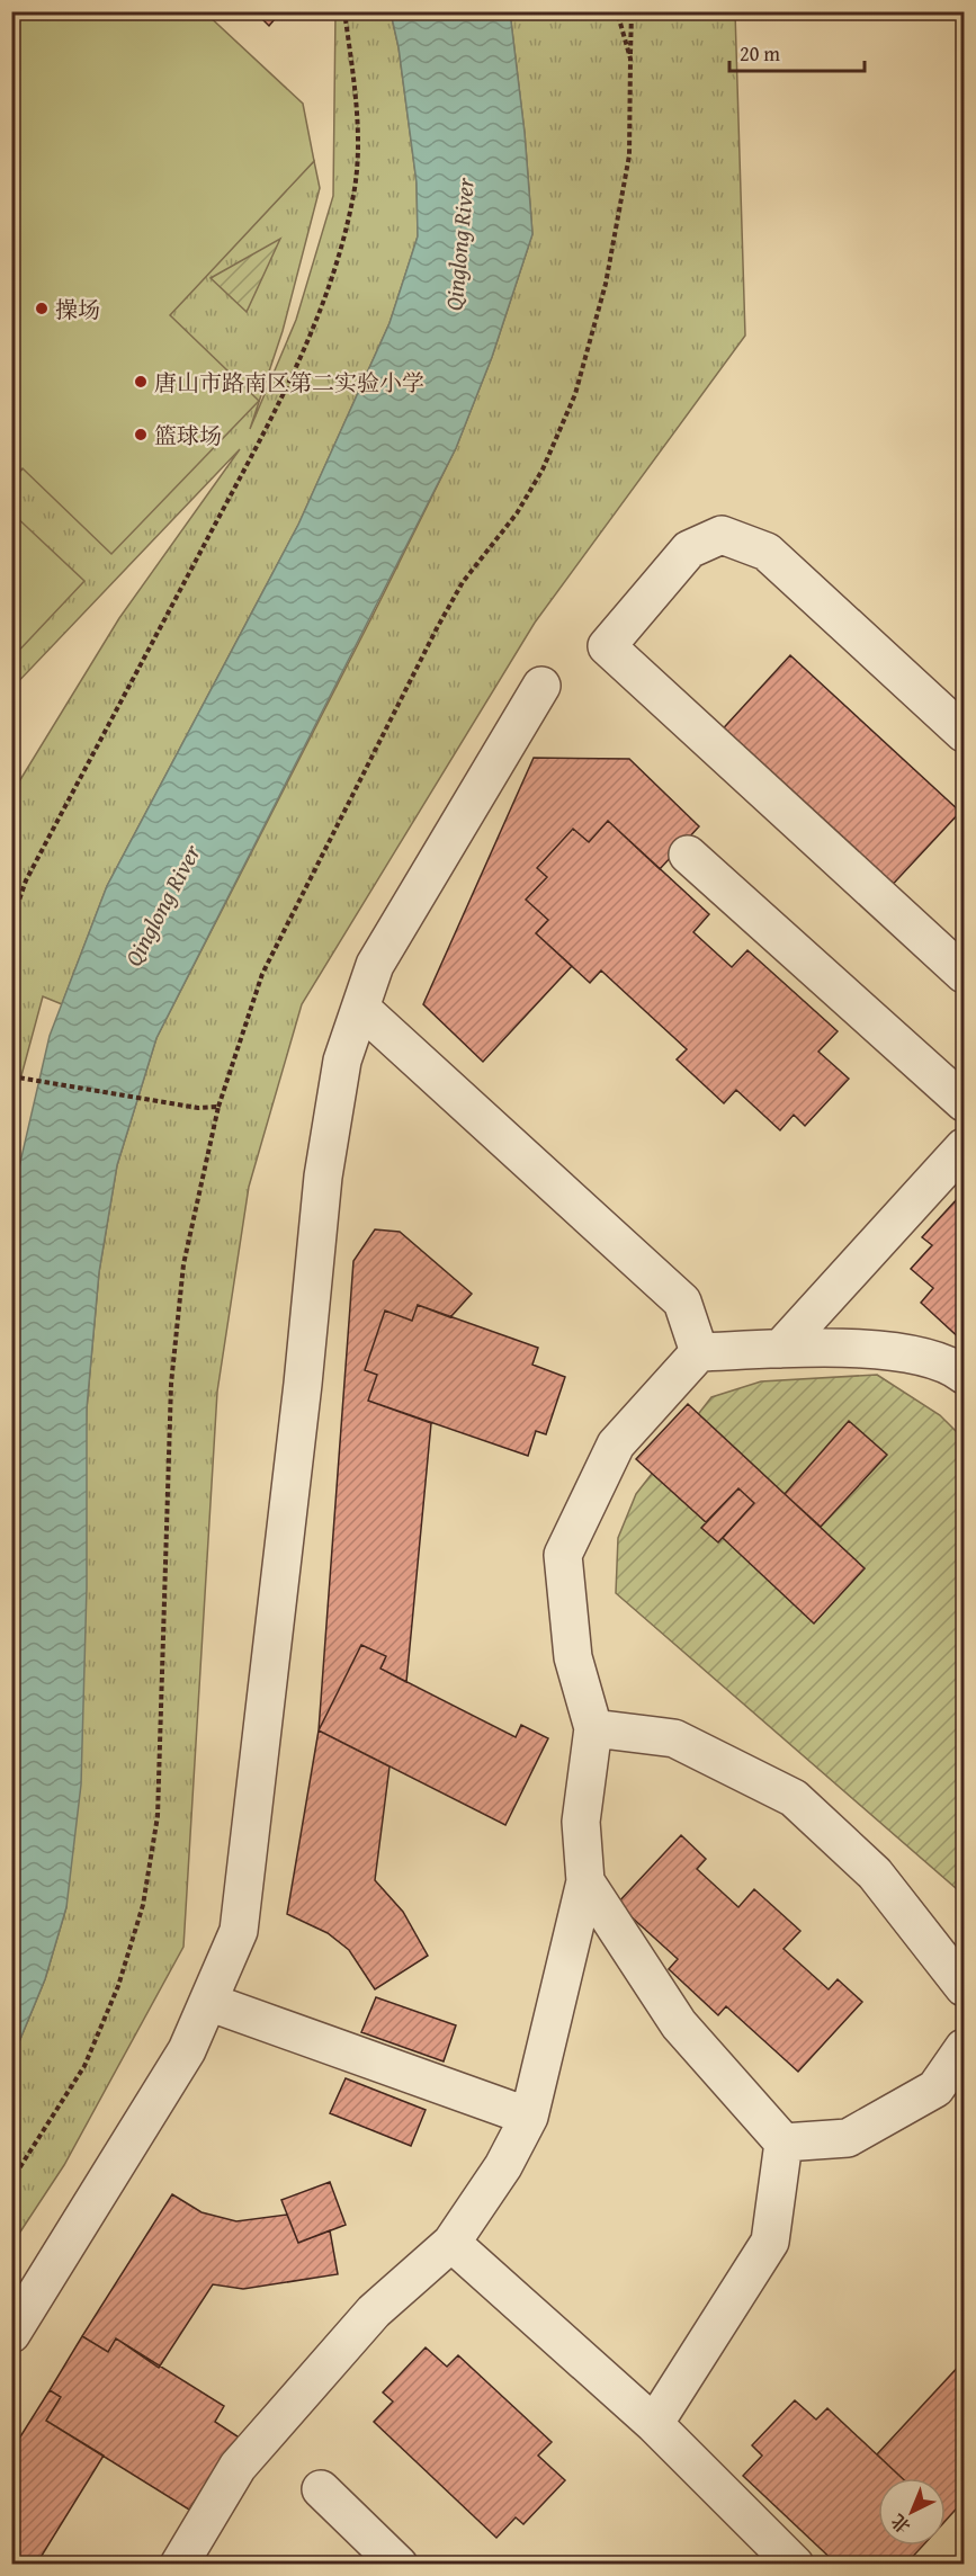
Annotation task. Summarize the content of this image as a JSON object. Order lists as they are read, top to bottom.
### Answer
{
  "water": ["Qinglong River"],
  "places": ["操场", "唐山市路南区第二实验小学", "篮球场"],
  "scale_bar": "20 m",
  "north": "bottom left"
}
